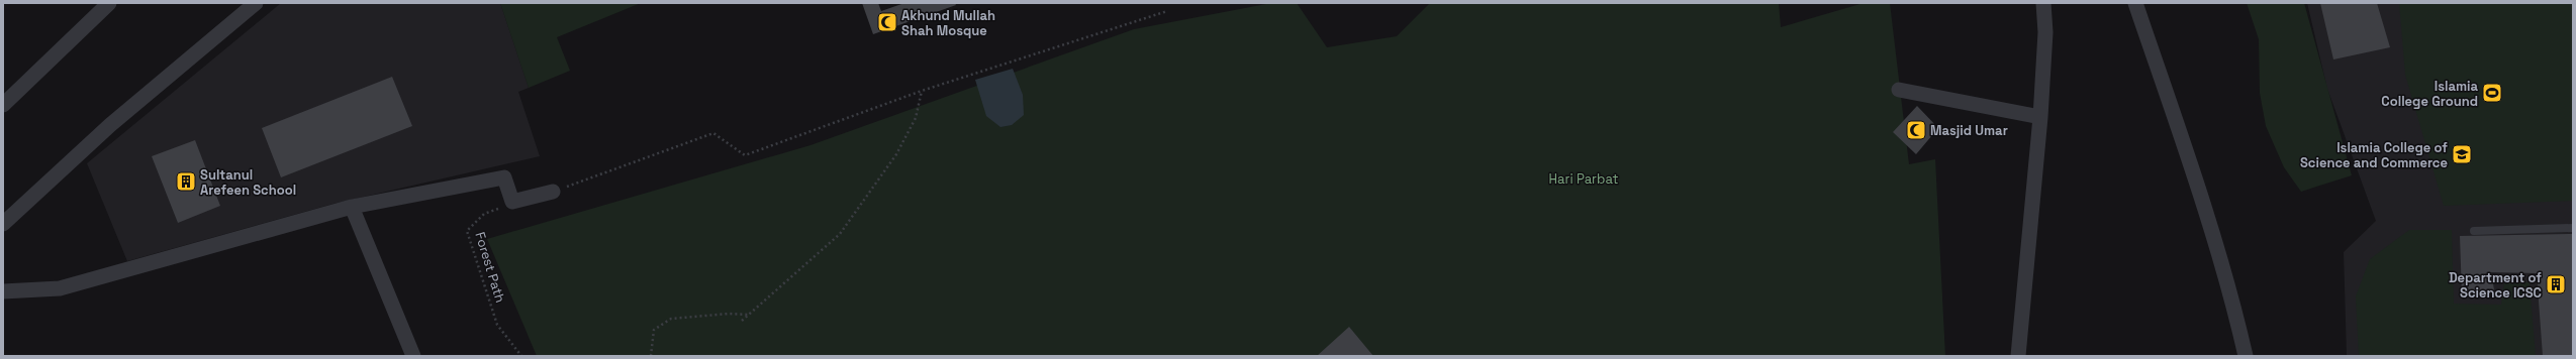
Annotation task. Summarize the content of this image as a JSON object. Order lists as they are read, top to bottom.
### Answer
{
  "streets": {
    "path": ["Forest Path"]
  },
  "parks": ["Hari Parbat"],
  "places": {
    "mosque": ["Akhund Mullah Shah Mosque", "Masjid Umar"],
    "sports": ["Islamia College Ground"],
    "school or university": ["Islamia College of Science and Commerce"],
    "building": ["Sultanul Arefeen School", "Department of Science ICSC"]
  }
}
